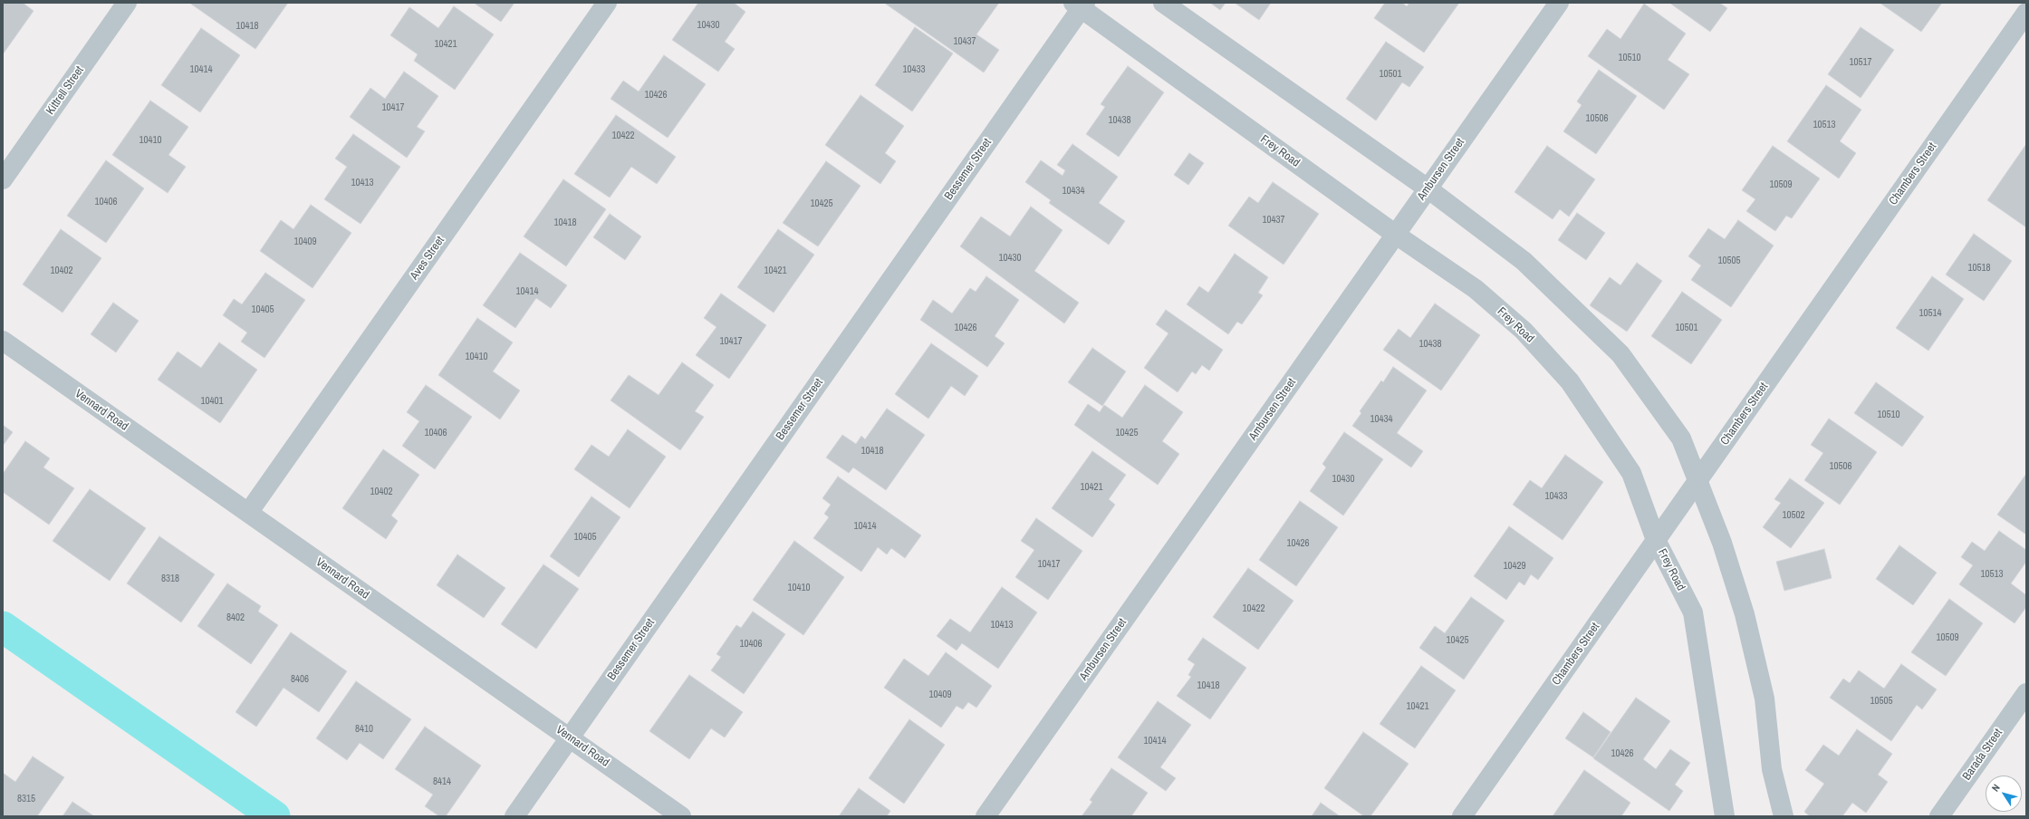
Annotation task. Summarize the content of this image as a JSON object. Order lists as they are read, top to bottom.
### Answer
{
  "streets": {
    "street": [
      "Kittrell Street",
      "Frey Road",
      "Bessemer Street",
      "Ambursen Street",
      "Chambers Street",
      "Aves Street",
      "Vennard Road",
      "Barada Street"
    ]
  },
  "crossings": [
    ["Frey Road", "Bessemer Street"],
    ["Frey Road", "Ambursen Street"],
    ["Frey Road", "Chambers Street"],
    ["Bessemer Street", "Vennard Road"],
    ["Aves Street", "Vennard Road"]
  ],
  "house_numbers": [
    "10430",
    "10418",
    "10437",
    "10421",
    "10510",
    "10517",
    "10414",
    "10433",
    "10501",
    "10426",
    "10417",
    "10506",
    "10438",
    "10513",
    "10422",
    "10410",
    "10413",
    "10509",
    "10434",
    "10406",
    "10425",
    "10437",
    "10418",
    "10409",
    "10430",
    "10505",
    "10518",
    "10402",
    "10421",
    "10414",
    "10405",
    "10514",
    "10426",
    "10501",
    "10417",
    "10438",
    "10410",
    "10401",
    "10510",
    "10434",
    "10406",
    "10425",
    "10418",
    "10506",
    "10430",
    "10421",
    "10402",
    "10433",
    "10502",
    "10414",
    "10405",
    "10426",
    "10417",
    "10429",
    "10513",
    "8318",
    "10410",
    "10422",
    "8402",
    "10413",
    "10509",
    "10425",
    "10406",
    "8406",
    "10418",
    "10409",
    "10505",
    "10421",
    "8410",
    "10414",
    "10426",
    "8414",
    "8315"
  ],
  "north": "top left"
}
